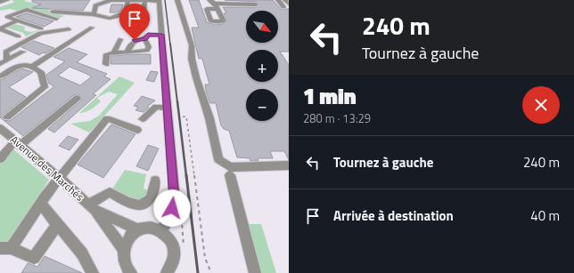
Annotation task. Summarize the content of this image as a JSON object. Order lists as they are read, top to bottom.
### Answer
{
  "streets": {
    "street": ["Avenue des Marchés"]
  },
  "north": "bottom right",
  "page": {
    "turn": ["240 m", "Tournez à gauche"],
    "map_buttons": ["+", "−"],
    "heading": ["1 min", "280 m · 13:29"],
    "list": [
      {
        "name": "Tournez à gauche",
        "value": "240 m"
      },
      {
        "name": "Arrivée à destination",
        "value": "40 m"
      }
    ]
  }
}
